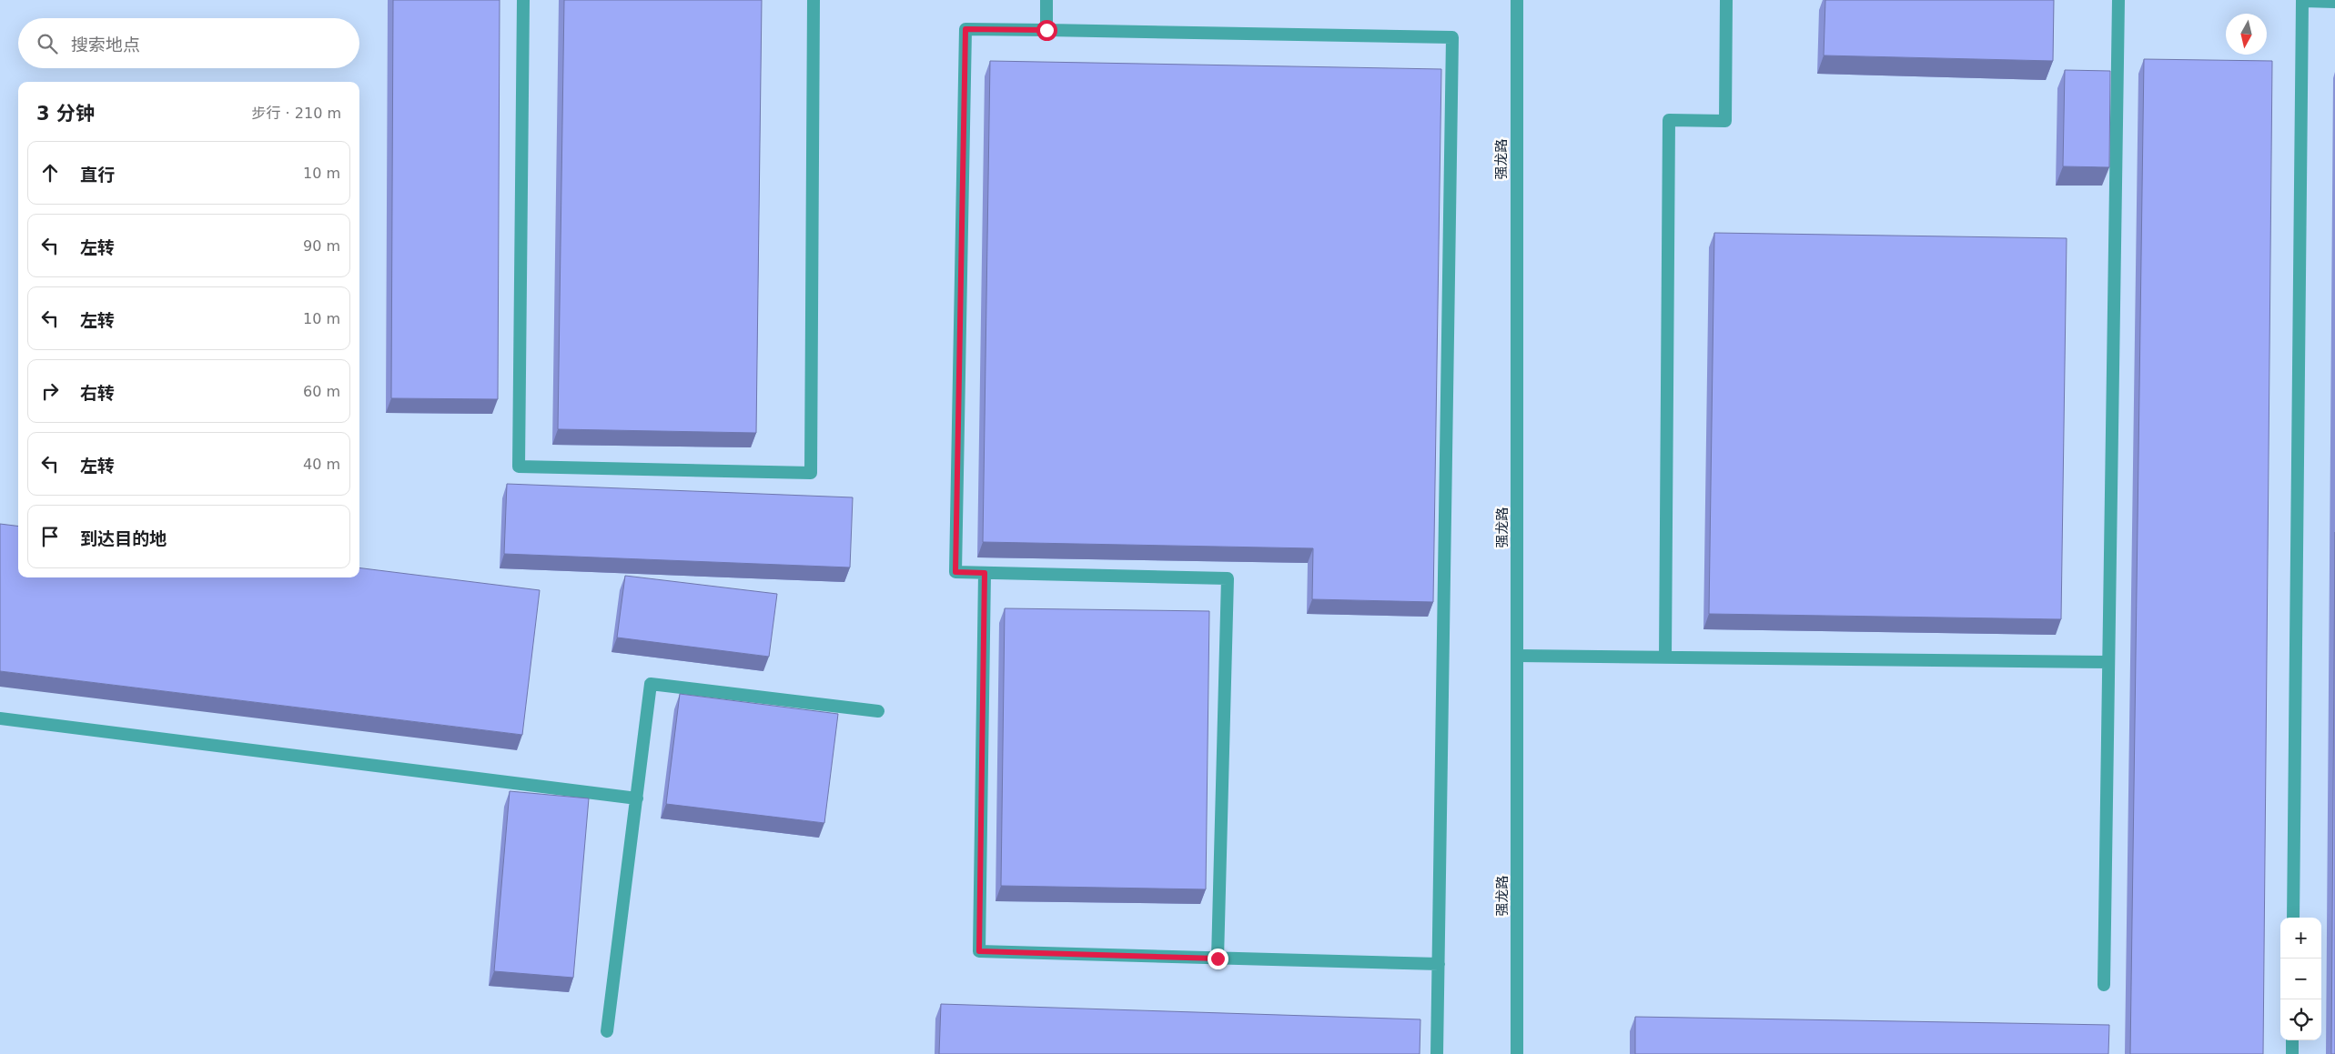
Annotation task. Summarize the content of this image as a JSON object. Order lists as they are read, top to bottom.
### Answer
{
  "streets": {
    "street": ["强龙路"]
  },
  "north": "bottom",
  "page": {
    "search": "搜索地点",
    "heading": ["3 分钟", "步行 · 210 m"],
    "list": [
      ["直行", "10 m"],
      ["左转", "90 m"],
      ["左转", "10 m"],
      ["右转", "60 m"],
      ["左转", "40 m"],
      "到达目的地"
    ],
    "map_buttons": ["+", "−"]
  }
}
